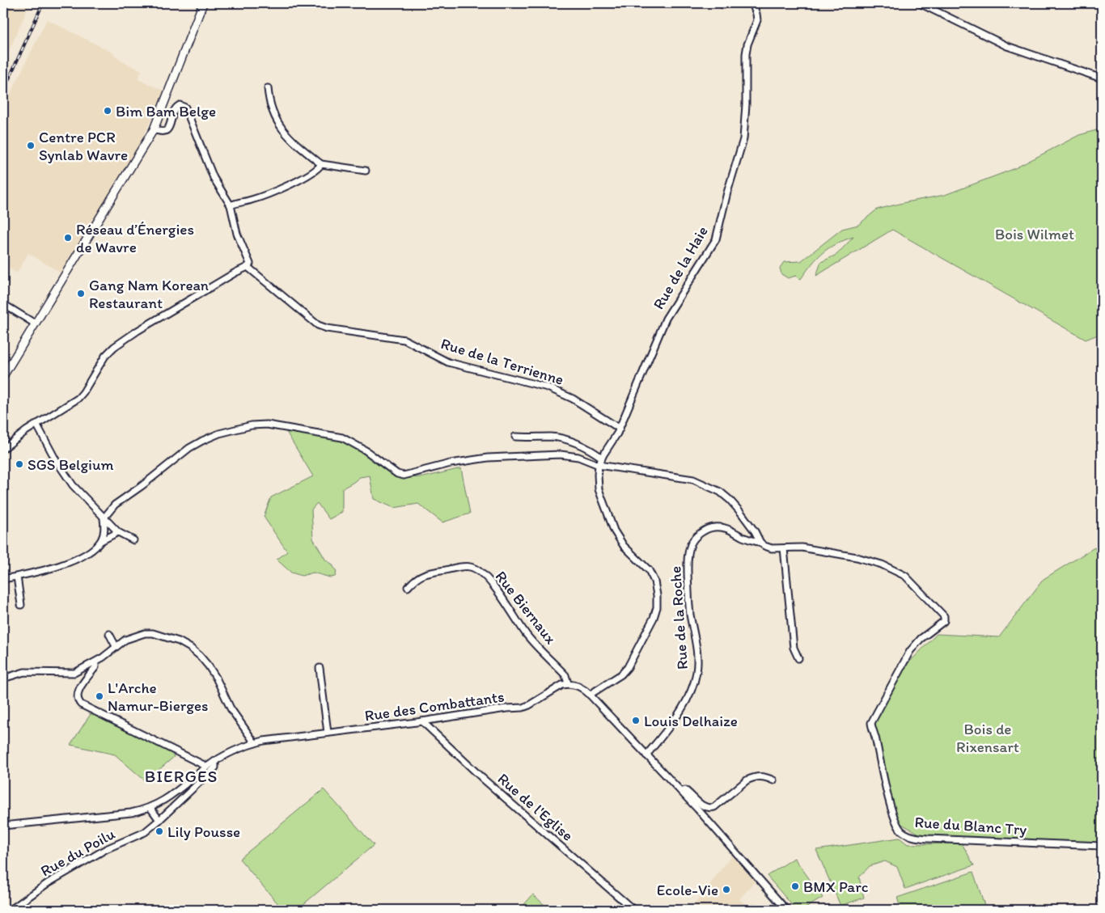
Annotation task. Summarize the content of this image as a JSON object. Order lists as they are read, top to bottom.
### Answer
{
  "streets": {
    "street": [
      "Rue de la Haie",
      "Rue de la Terrienne",
      "Rue Biernaux",
      "Rue de la Roche",
      "Rue des Combattants",
      "Rue de l'Eglise",
      "Rue du Blanc Try",
      "Rue du Poilu"
    ]
  },
  "crossings": [
    ["Rue de la Haie", "Rue de la Terrienne"],
    ["Rue Biernaux", "Rue des Combattants"],
    ["Rue de la Roche", "Rue du Blanc Try"],
    ["Rue des Combattants", "Rue de l'Eglise"],
    ["Rue des Combattants", "Rue du Poilu"]
  ],
  "districts": ["BIERGES"],
  "parks": ["Bois Wilmet", "Bois de Rixensart"],
  "places": [
    "Bim Bam Belge",
    "Centre PCR Synlab Wavre",
    "Réseau d’Énergies de Wavre",
    "Gang Nam Korean Restaurant",
    "SGS Belgium",
    "L'Arche Namur-Bierges",
    "Louis Delhaize",
    "Lily Pousse",
    "BMX Parc",
    "Ecole-Vie"
  ]
}
